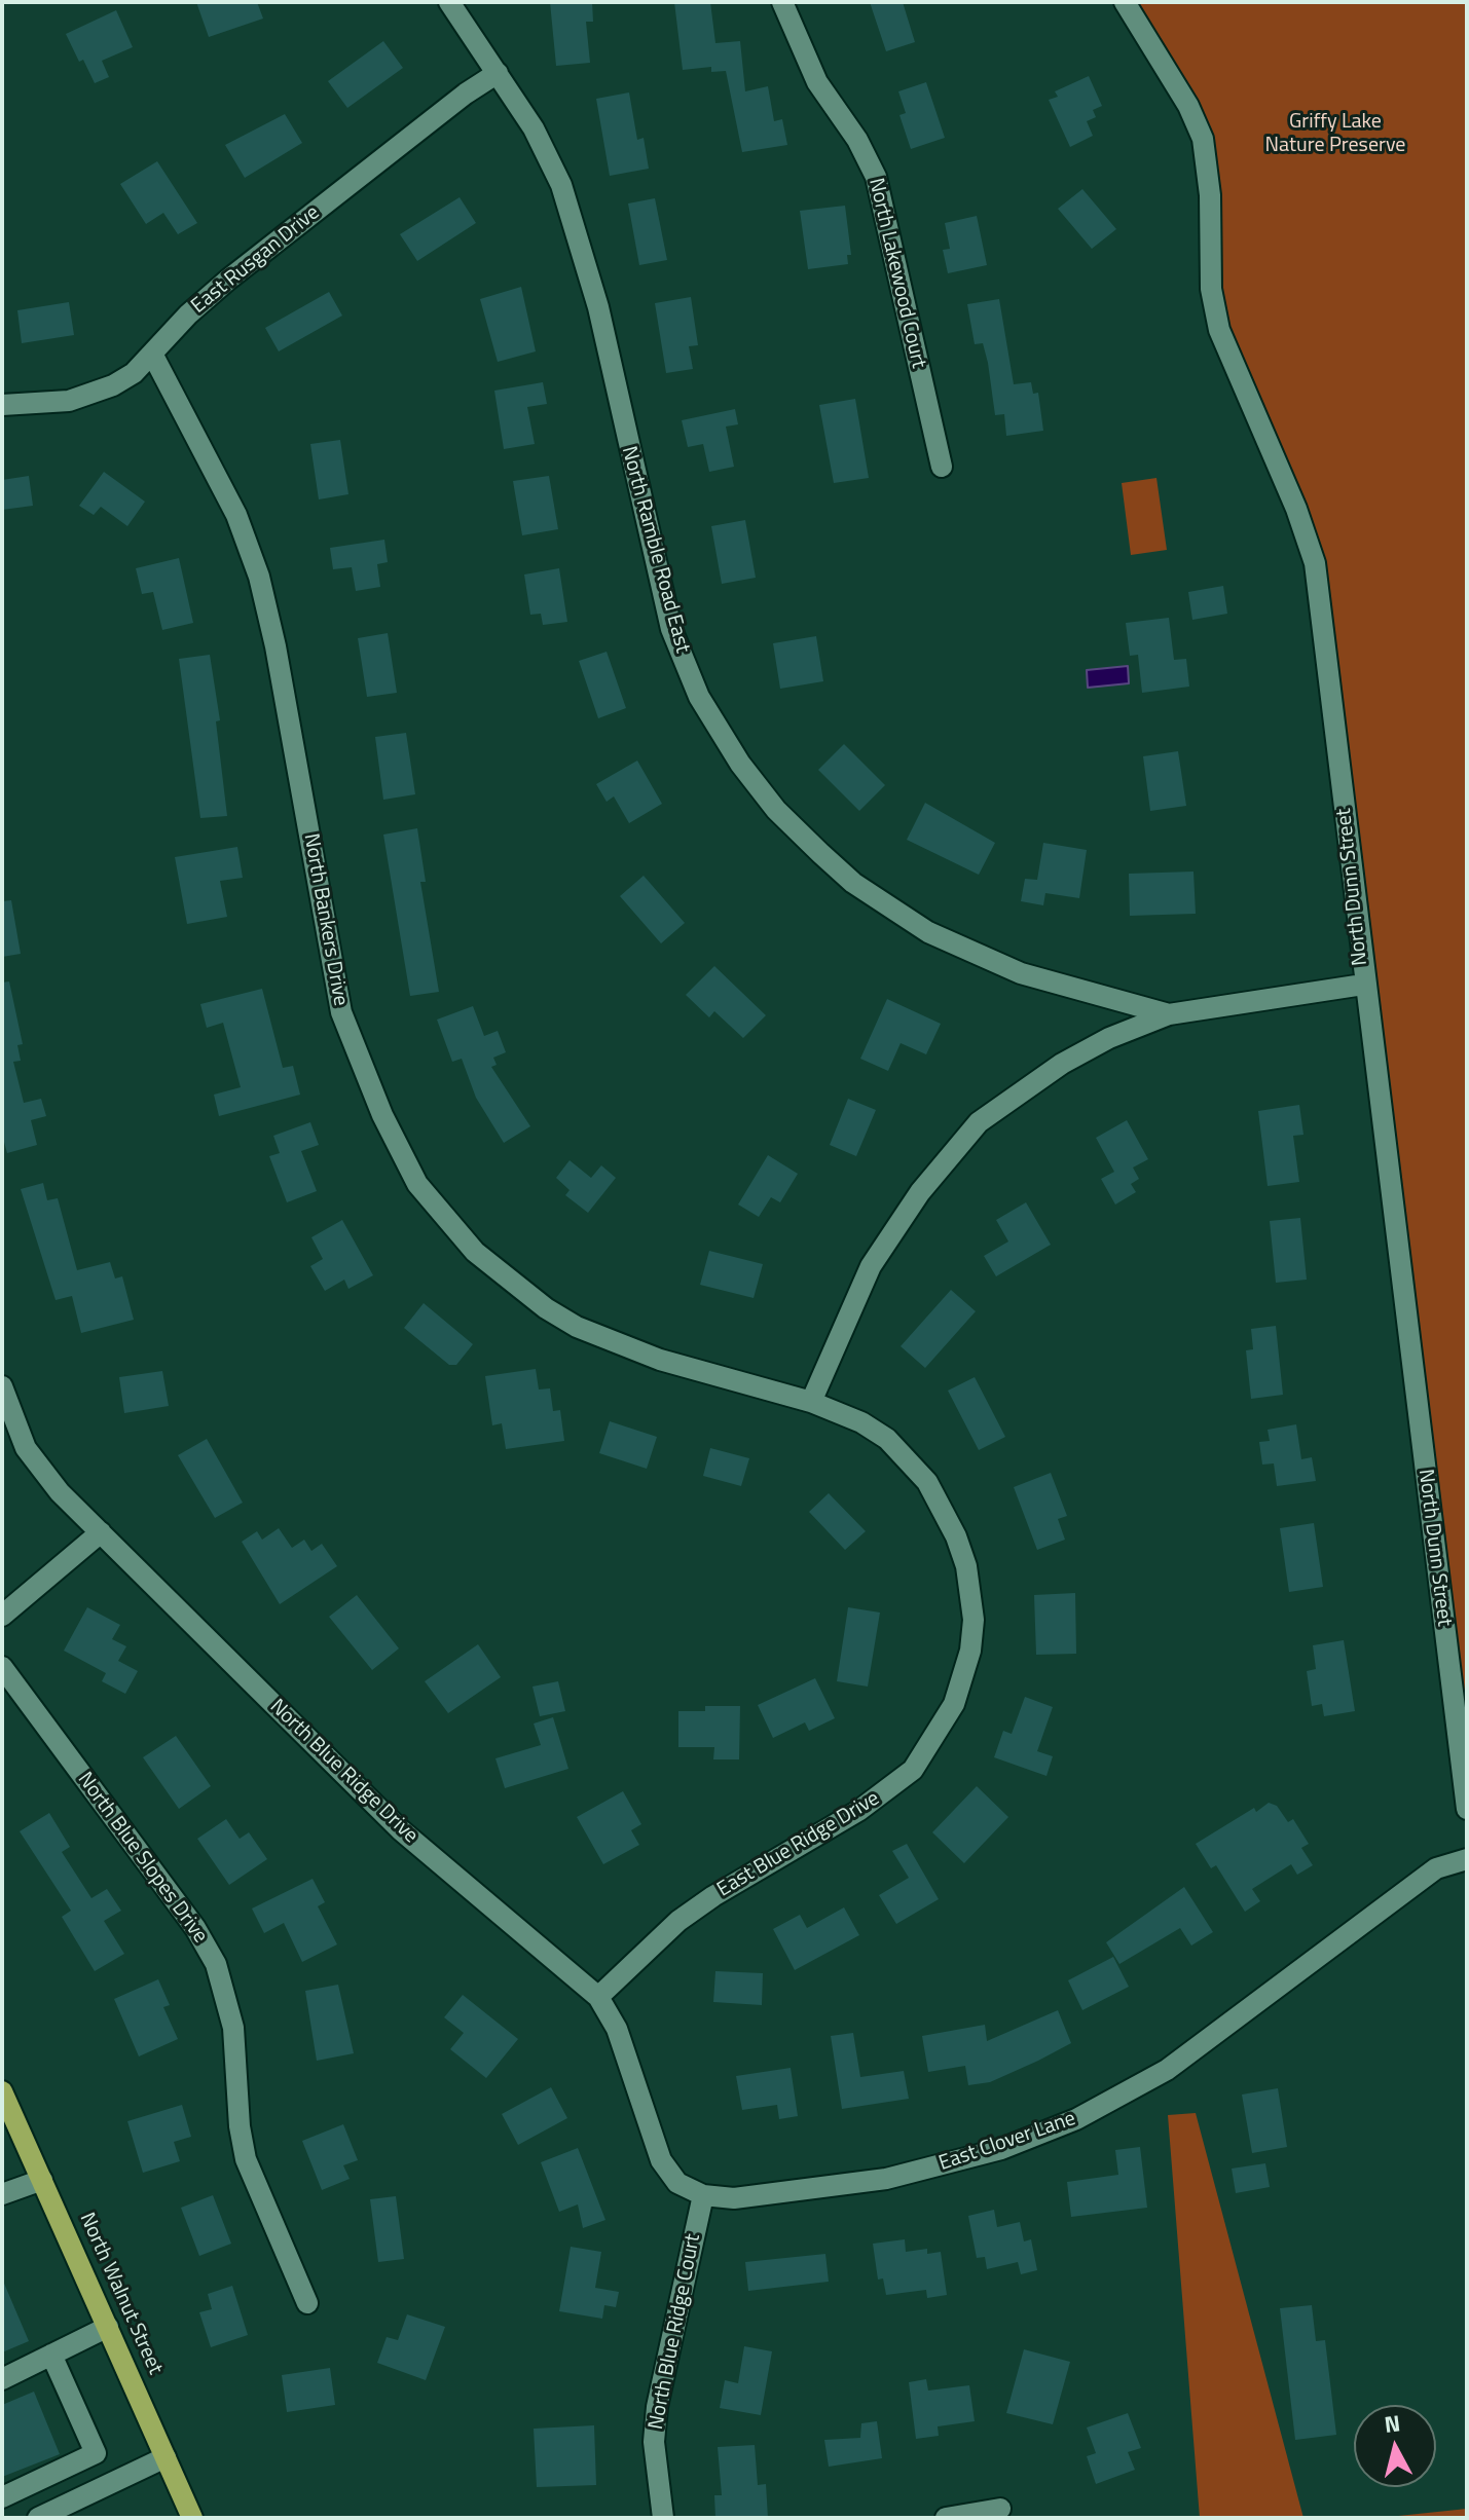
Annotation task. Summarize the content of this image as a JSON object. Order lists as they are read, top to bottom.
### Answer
{
  "streets": {
    "main road": ["North Walnut Street"],
    "street": [
      "East Rusgan Drive",
      "North Lakewood Court",
      "North Ramble Road East",
      "North Dunn Street",
      "North Bankers Drive",
      "North Blue Ridge Drive",
      "East Blue Ridge Drive",
      "North Blue Slopes Drive",
      "East Clover Lane",
      "North Blue Ridge Court"
    ]
  },
  "crossings": [
    ["East Rusgan Drive", "North Ramble Road East"],
    ["East Rusgan Drive", "North Bankers Drive"],
    ["North Bankers Drive", "East Blue Ridge Drive"],
    ["North Blue Ridge Drive", "East Blue Ridge Drive"],
    ["East Clover Lane", "North Blue Ridge Court"]
  ],
  "parks": ["Griffy Lake Nature Preserve"],
  "north": "top"
}
